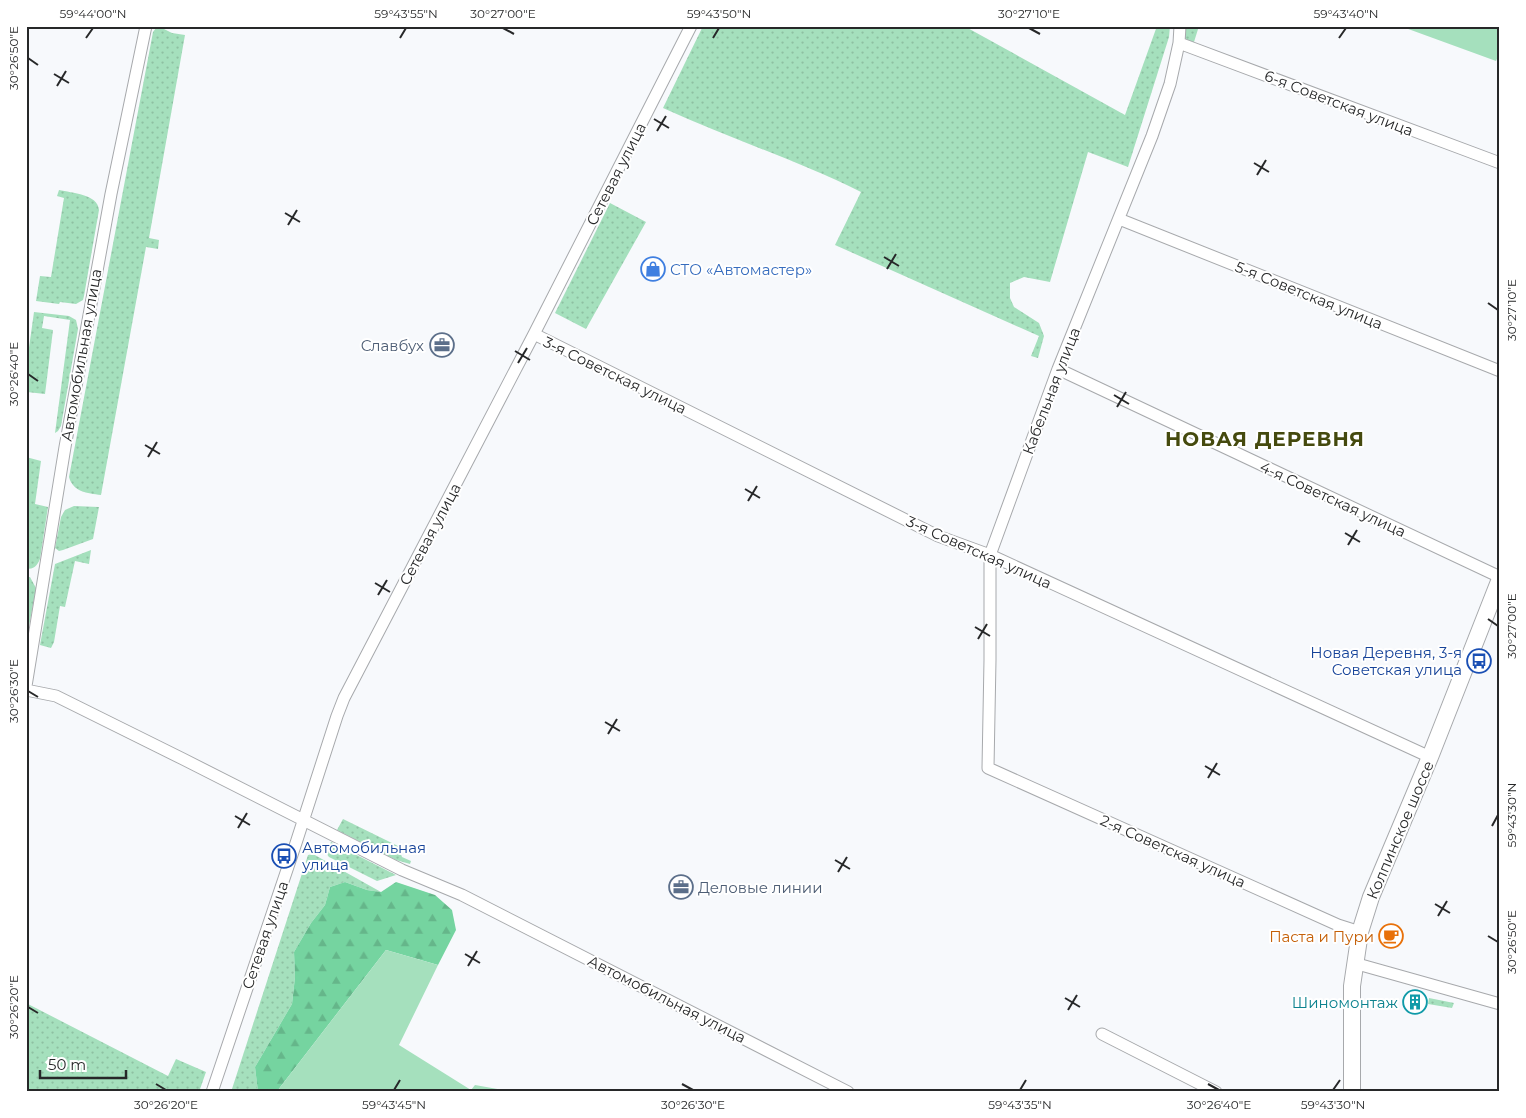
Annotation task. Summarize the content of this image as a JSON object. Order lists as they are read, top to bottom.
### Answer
{
  "streets": {
    "main road": ["Колпинское шоссе"],
    "street": [
      "6-я Советская улица",
      "Сетевая улица",
      "5-я Советская улица",
      "Автомобильная улица",
      "3-я Советская улица",
      "Кабельная улица",
      "4-я Советская улица",
      "2-я Советская улица"
    ]
  },
  "crossings": [
    ["6-я Советская улица", "Кабельная улица"],
    ["Сетевая улица", "Автомобильная улица"],
    ["Сетевая улица", "3-я Советская улица"],
    ["5-я Советская улица", "Кабельная улица"],
    ["3-я Советская улица", "Кабельная улица"],
    ["3-я Советская улица", "Колпинское шоссе"],
    ["Кабельная улица", "4-я Советская улица"],
    ["Кабельная улица", "2-я Советская улица"],
    ["4-я Советская улица", "Колпинское шоссе"],
    ["Колпинское шоссе", "2-я Советская улица"]
  ],
  "districts": ["НОВАЯ ДЕРЕВНЯ"],
  "places": {
    "shop": ["СТО «Автомастер»"],
    "office": ["Славбух", "Деловые линии"],
    "bus stop": ["Новая Деревня, 3-я Советская улица", "Автомобильная улица"],
    "cafe": ["Паста и Пури"],
    "building": ["Шиномонтаж"]
  },
  "scale_bar": "50 m",
  "coordinates": [
    "59°44'00\"N",
    "59°43'55\"N",
    "30°27'00\"E",
    "59°43'50\"N",
    "30°27'10\"E",
    "59°43'40\"N",
    "30°26'50\"E",
    "30°26'40\"E",
    "30°26'30\"E",
    "59°43'30\"N",
    "30°26'20\"E",
    "59°43'45\"N",
    "59°43'35\"N"
  ]
}
